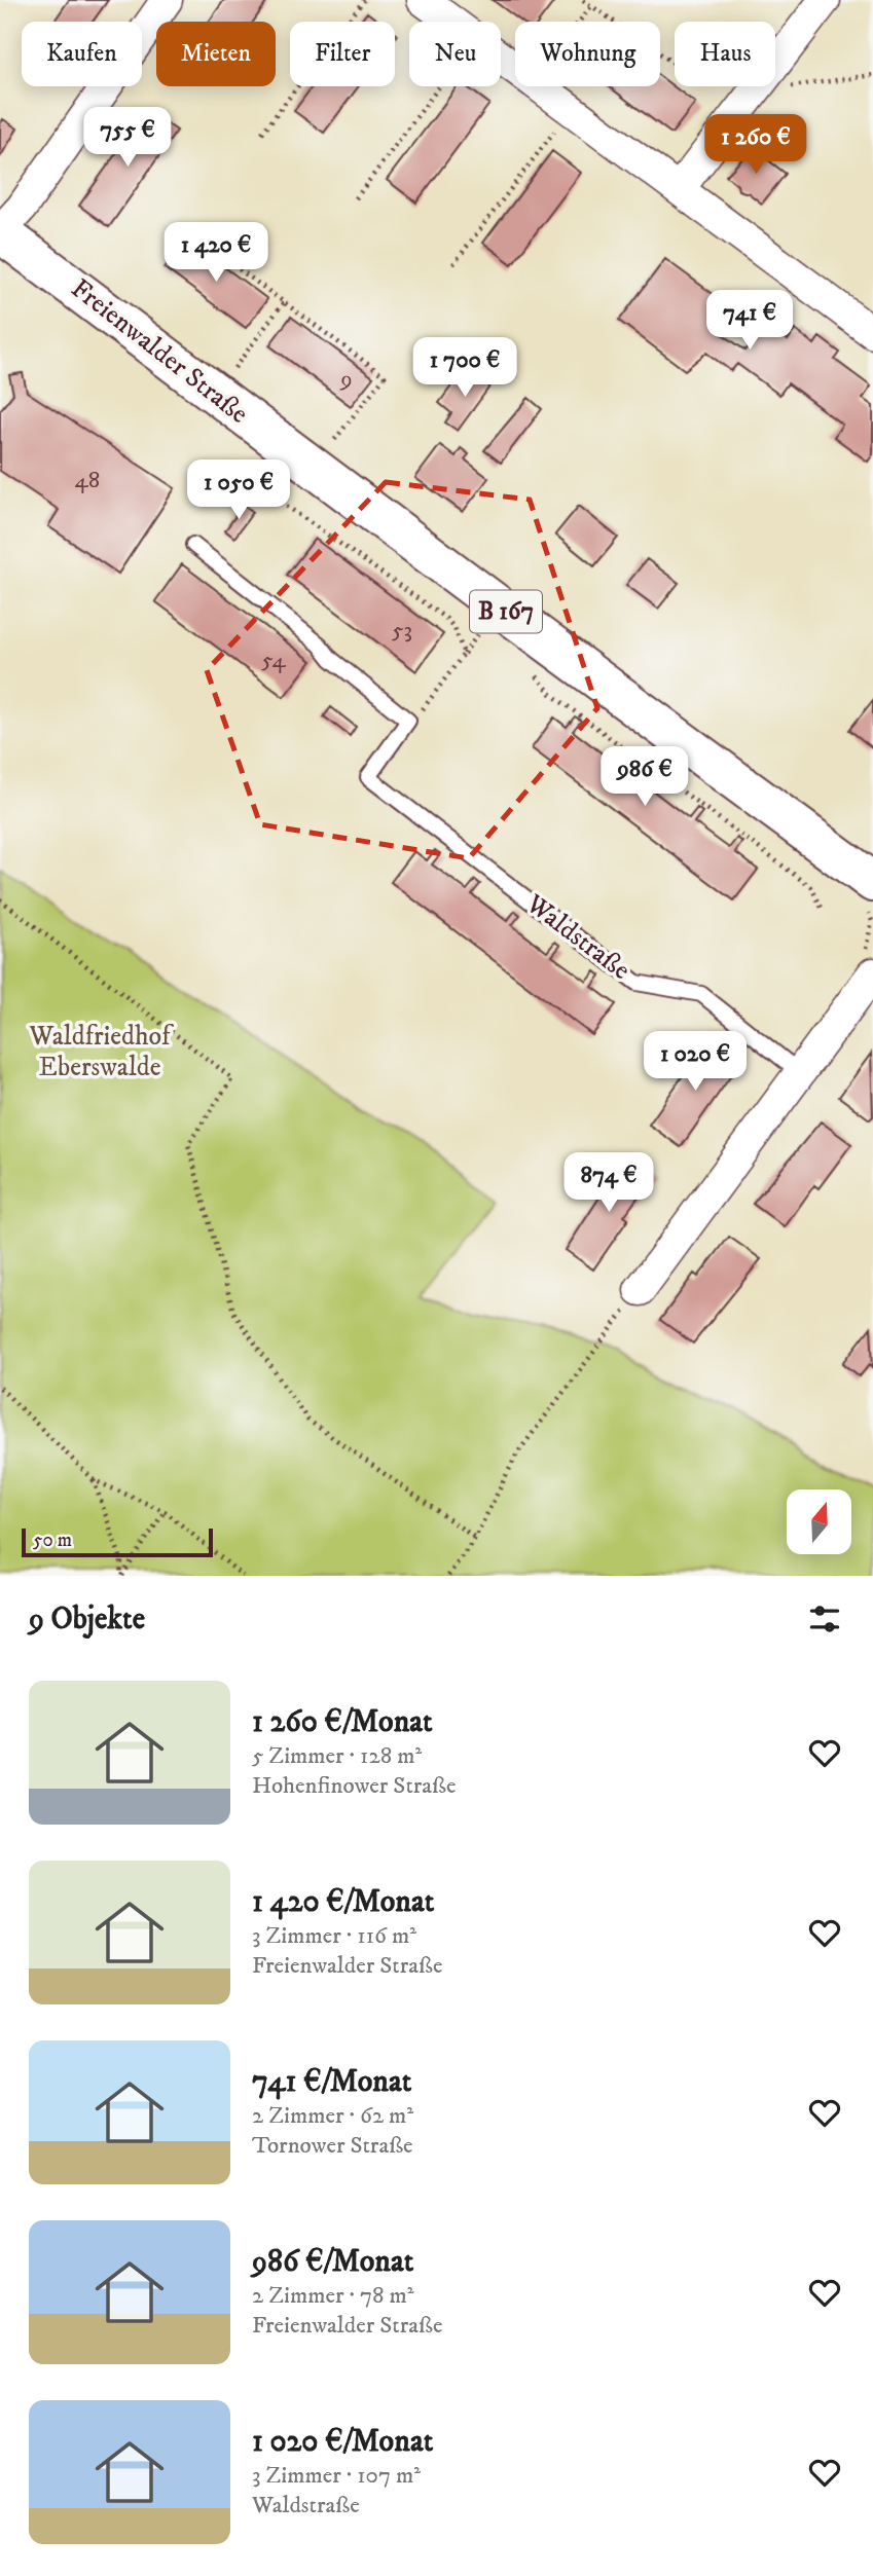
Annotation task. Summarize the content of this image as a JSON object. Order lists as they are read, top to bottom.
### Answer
{
  "streets": {
    "main road": ["Freienwalder Straße", "B 167"],
    "lane": ["Waldstraße"]
  },
  "parks": ["Waldfriedhof Eberswalde"],
  "house_numbers": [
    "9",
    "48",
    "53",
    "54"
  ],
  "scale_bar": "50 m",
  "north": "top",
  "page": {
    "chip": [
      "Kaufen",
      "Mieten",
      "Filter",
      "Neu",
      "Wohnung",
      "Haus"
    ],
    "price": [
      "755 €",
      "1 260 €",
      "1 420 €",
      "741 €",
      "1 700 €",
      "1 050 €",
      "986 €",
      "1 020 €",
      "874 €"
    ],
    "scale": "50 m",
    "heading": "9 Objekte",
    "list": [
      {
        "name": "1 260 €/Monat",
        "note": "5 Zimmer · 128 m² · Hohenfinower Straße"
      },
      {
        "name": "1 420 €/Monat",
        "note": "3 Zimmer · 116 m² · Freienwalder Straße"
      },
      {
        "name": "741 €/Monat",
        "note": "2 Zimmer · 62 m² · Tornower Straße"
      },
      {
        "name": "986 €/Monat",
        "note": "2 Zimmer · 78 m² · Freienwalder Straße"
      },
      {
        "name": "1 020 €/Monat",
        "note": "3 Zimmer · 107 m² · Waldstraße"
      }
    ]
  }
}
